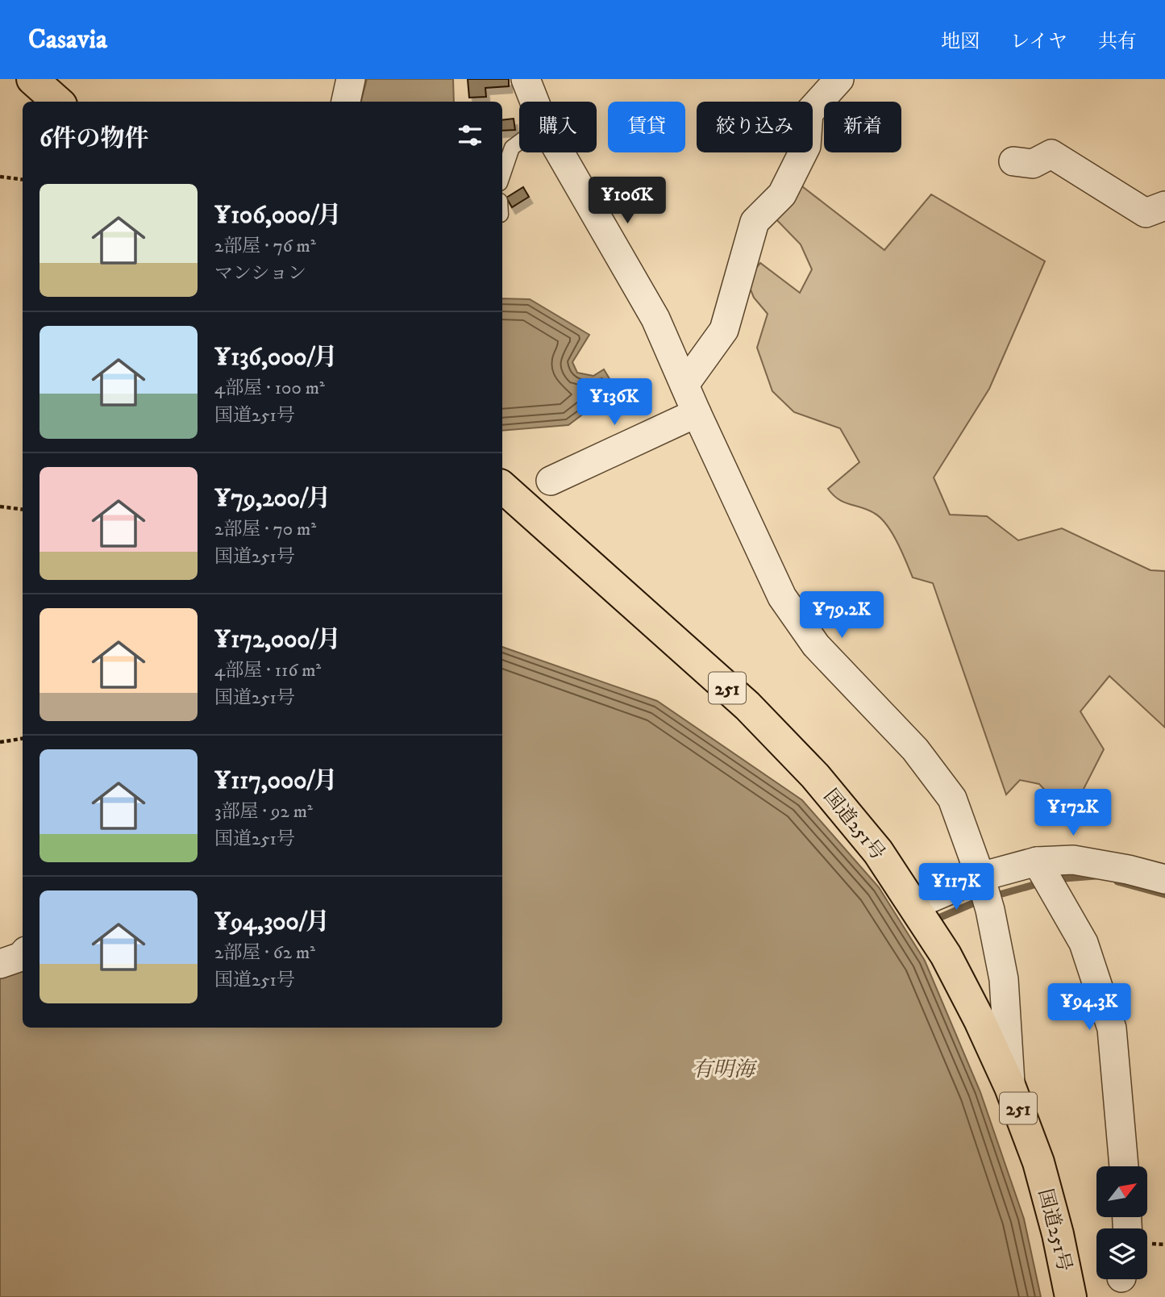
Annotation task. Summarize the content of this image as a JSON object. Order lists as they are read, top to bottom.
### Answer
{
  "streets": {
    "highway": ["251", "国道251号"]
  },
  "water": ["有明海"],
  "north": "top right",
  "page": {
    "header": "Casavia",
    "nav": ["地図", "レイヤ", "共有"],
    "chip": [
      "購入",
      "賃貸",
      "絞り込み",
      "新着"
    ],
    "heading": "6件の物件",
    "list": [
      {
        "name": "¥106,000/月",
        "note": "2部屋 · 76 m² · マンション"
      },
      {
        "name": "¥136,000/月",
        "note": "4部屋 · 100 m² · 国道251号"
      },
      {
        "name": "¥79,200/月",
        "note": "2部屋 · 70 m² · 国道251号"
      },
      {
        "name": "¥172,000/月",
        "note": "4部屋 · 116 m² · 国道251号"
      },
      {
        "name": "¥117,000/月",
        "note": "3部屋 · 92 m² · 国道251号"
      },
      {
        "name": "¥94,300/月",
        "note": "2部屋 · 62 m² · 国道251号"
      }
    ],
    "price": [
      "¥106K",
      "¥136K",
      "¥79.2K",
      "¥172K",
      "¥117K",
      "¥94.3K"
    ]
  }
}
